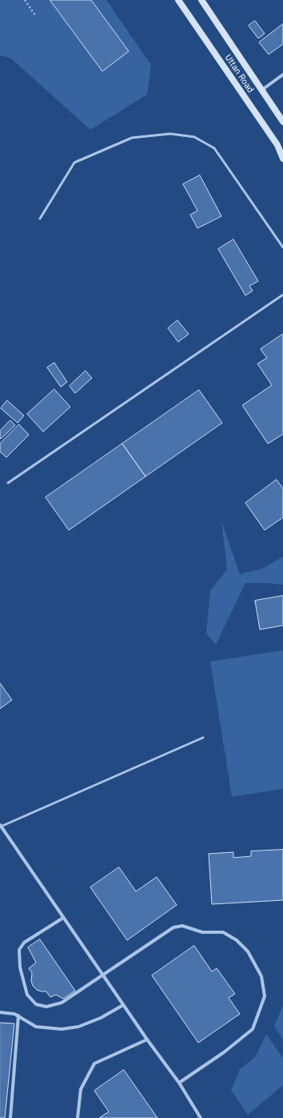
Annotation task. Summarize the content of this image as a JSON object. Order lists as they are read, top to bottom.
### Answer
{
  "streets": {
    "main road": ["Uttan Road"]
  }
}
